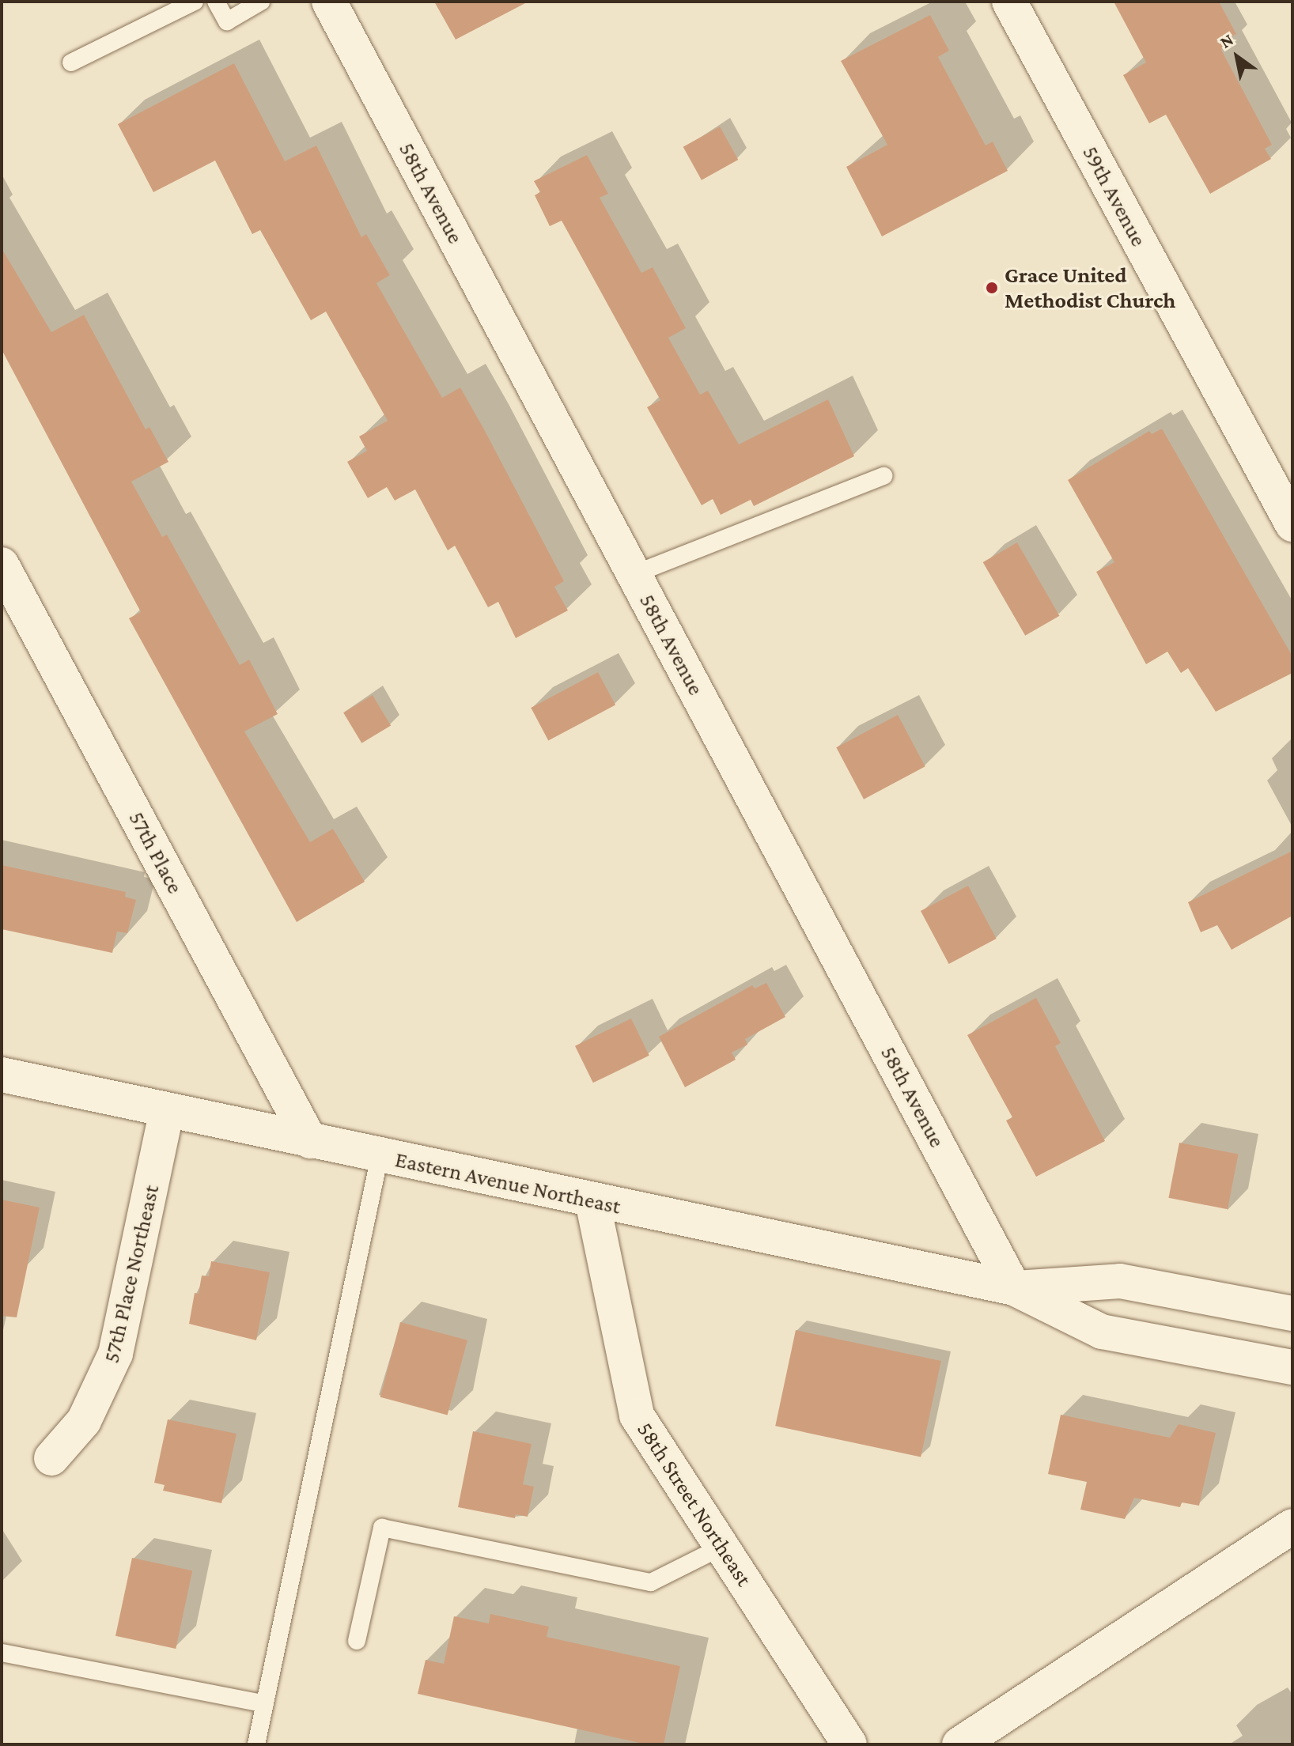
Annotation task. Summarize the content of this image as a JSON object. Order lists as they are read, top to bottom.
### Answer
{
  "streets": {
    "street": [
      "58th Avenue",
      "59th Avenue",
      "57th Place",
      "Eastern Avenue Northeast",
      "57th Place Northeast",
      "58th Street Northeast"
    ]
  },
  "crossings": [
    ["58th Avenue", "Eastern Avenue Northeast"],
    ["57th Place", "Eastern Avenue Northeast"],
    ["Eastern Avenue Northeast", "57th Place Northeast"],
    ["Eastern Avenue Northeast", "58th Street Northeast"]
  ],
  "places": ["Grace United Methodist Church"],
  "north": "top left"
}
